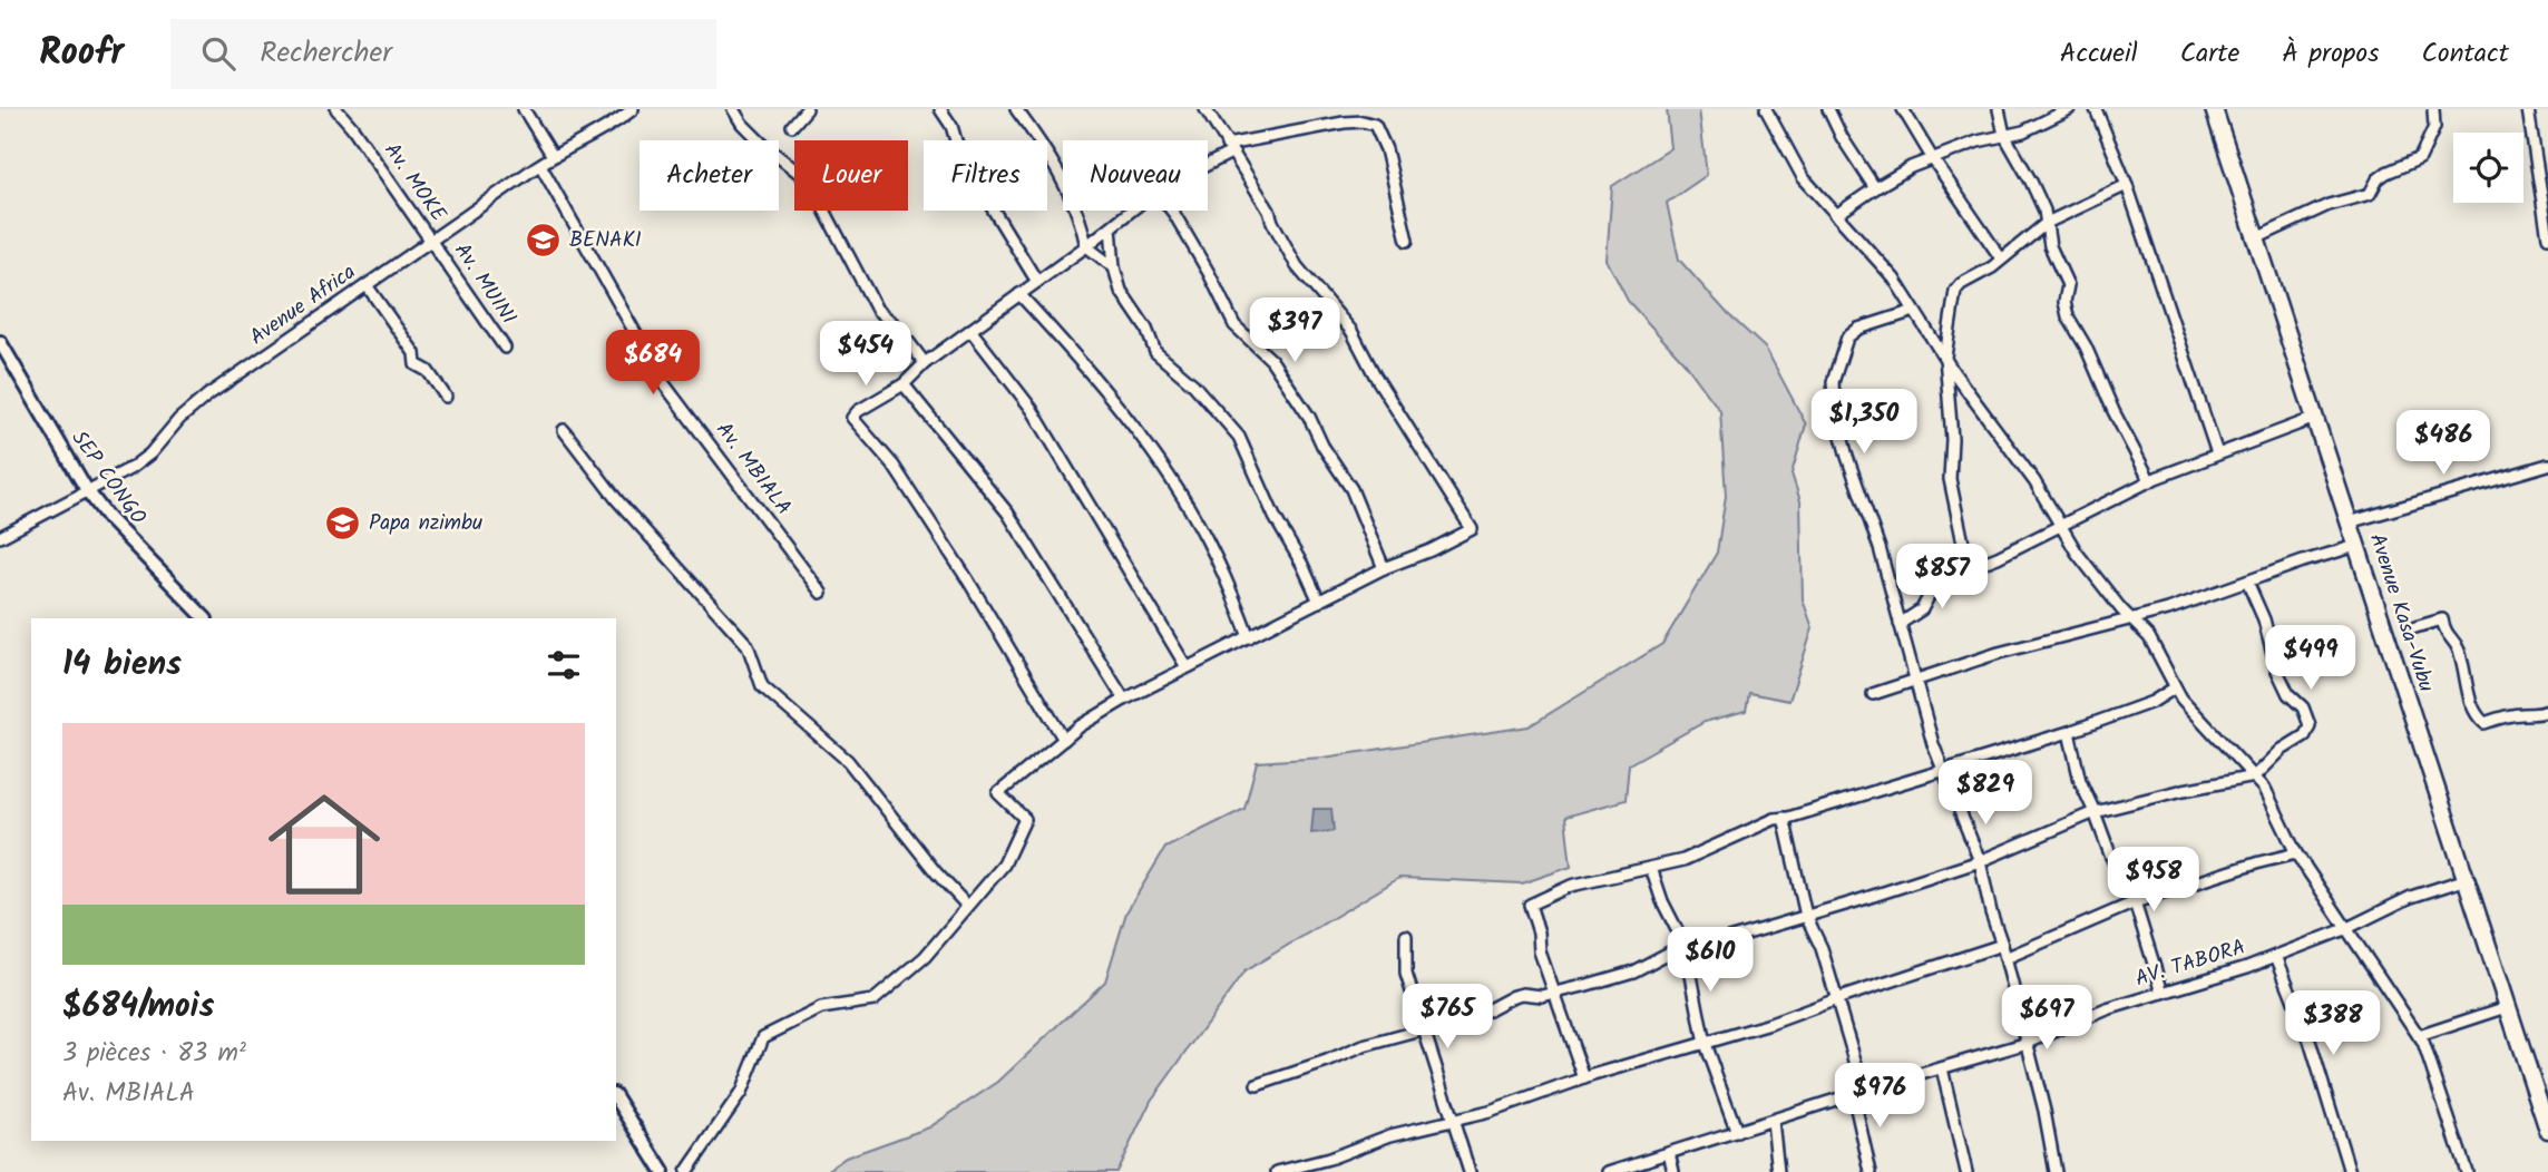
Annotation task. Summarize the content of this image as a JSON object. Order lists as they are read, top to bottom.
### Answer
{
  "streets": {
    "highway": ["Avenue Kasa-Vubu"],
    "street": [
      "Av. MOKE",
      "Av. MUINI",
      "Avenue Africa",
      "Av. MBIALA",
      "SEP CONGO",
      "AV. TABORA"
    ]
  },
  "crossings": [
    ["Av. MOKE", "Av. MUINI"],
    ["Av. MOKE", "Avenue Africa"],
    ["Av. MUINI", "Avenue Africa"],
    ["Avenue Africa", "Av. MBIALA"],
    ["Avenue Africa", "SEP CONGO"],
    ["Avenue Kasa-Vubu", "AV. TABORA"]
  ],
  "places": {
    "school or university": ["BENAKI", "Papa nzimbu"]
  },
  "page": {
    "header": "Roofr",
    "search": "Rechercher",
    "nav": [
      "Accueil",
      "Carte",
      "À propos",
      "Contact"
    ],
    "chip": [
      "Acheter",
      "Louer",
      "Filtres",
      "Nouveau"
    ],
    "price": [
      "$397",
      "$454",
      "$684",
      "$1,350",
      "$486",
      "$857",
      "$499",
      "$829",
      "$958",
      "$610",
      "$765",
      "$697",
      "$388",
      "$976"
    ],
    "heading": "14 biens",
    "list": [
      {
        "name": "$684/mois",
        "note": "3 pièces · 83 m² · Av. MBIALA"
      }
    ]
  }
}
